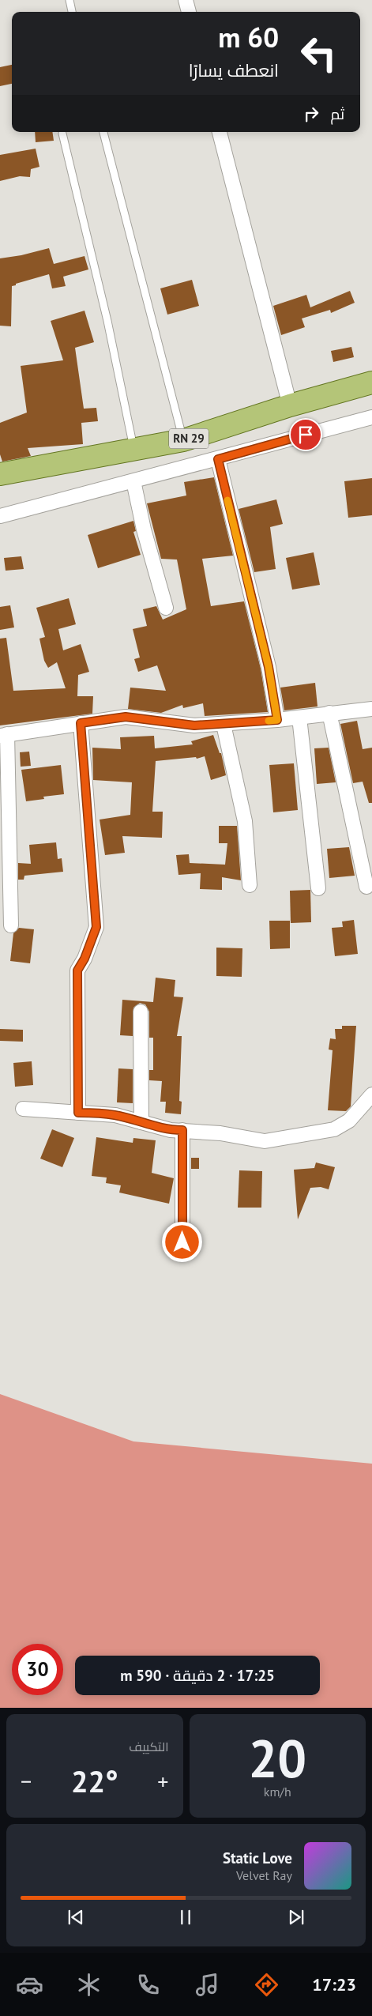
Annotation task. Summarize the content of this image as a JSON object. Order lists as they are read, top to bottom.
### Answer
{
  "streets": {
    "main road": ["RN 29"]
  },
  "page": {
    "turn": ["60 m", "انعطف يسارًا"],
    "then": "ثم",
    "limit": "30",
    "trip": "17:25 · 2 دقيقة · 590 m",
    "tile": [
      ["20", "km/h"],
      "التكييف"
    ],
    "heat": ["−", "22°", "+"],
    "song": ["Static Love", "Velvet Ray"],
    "tabs": "17:23"
  }
}
